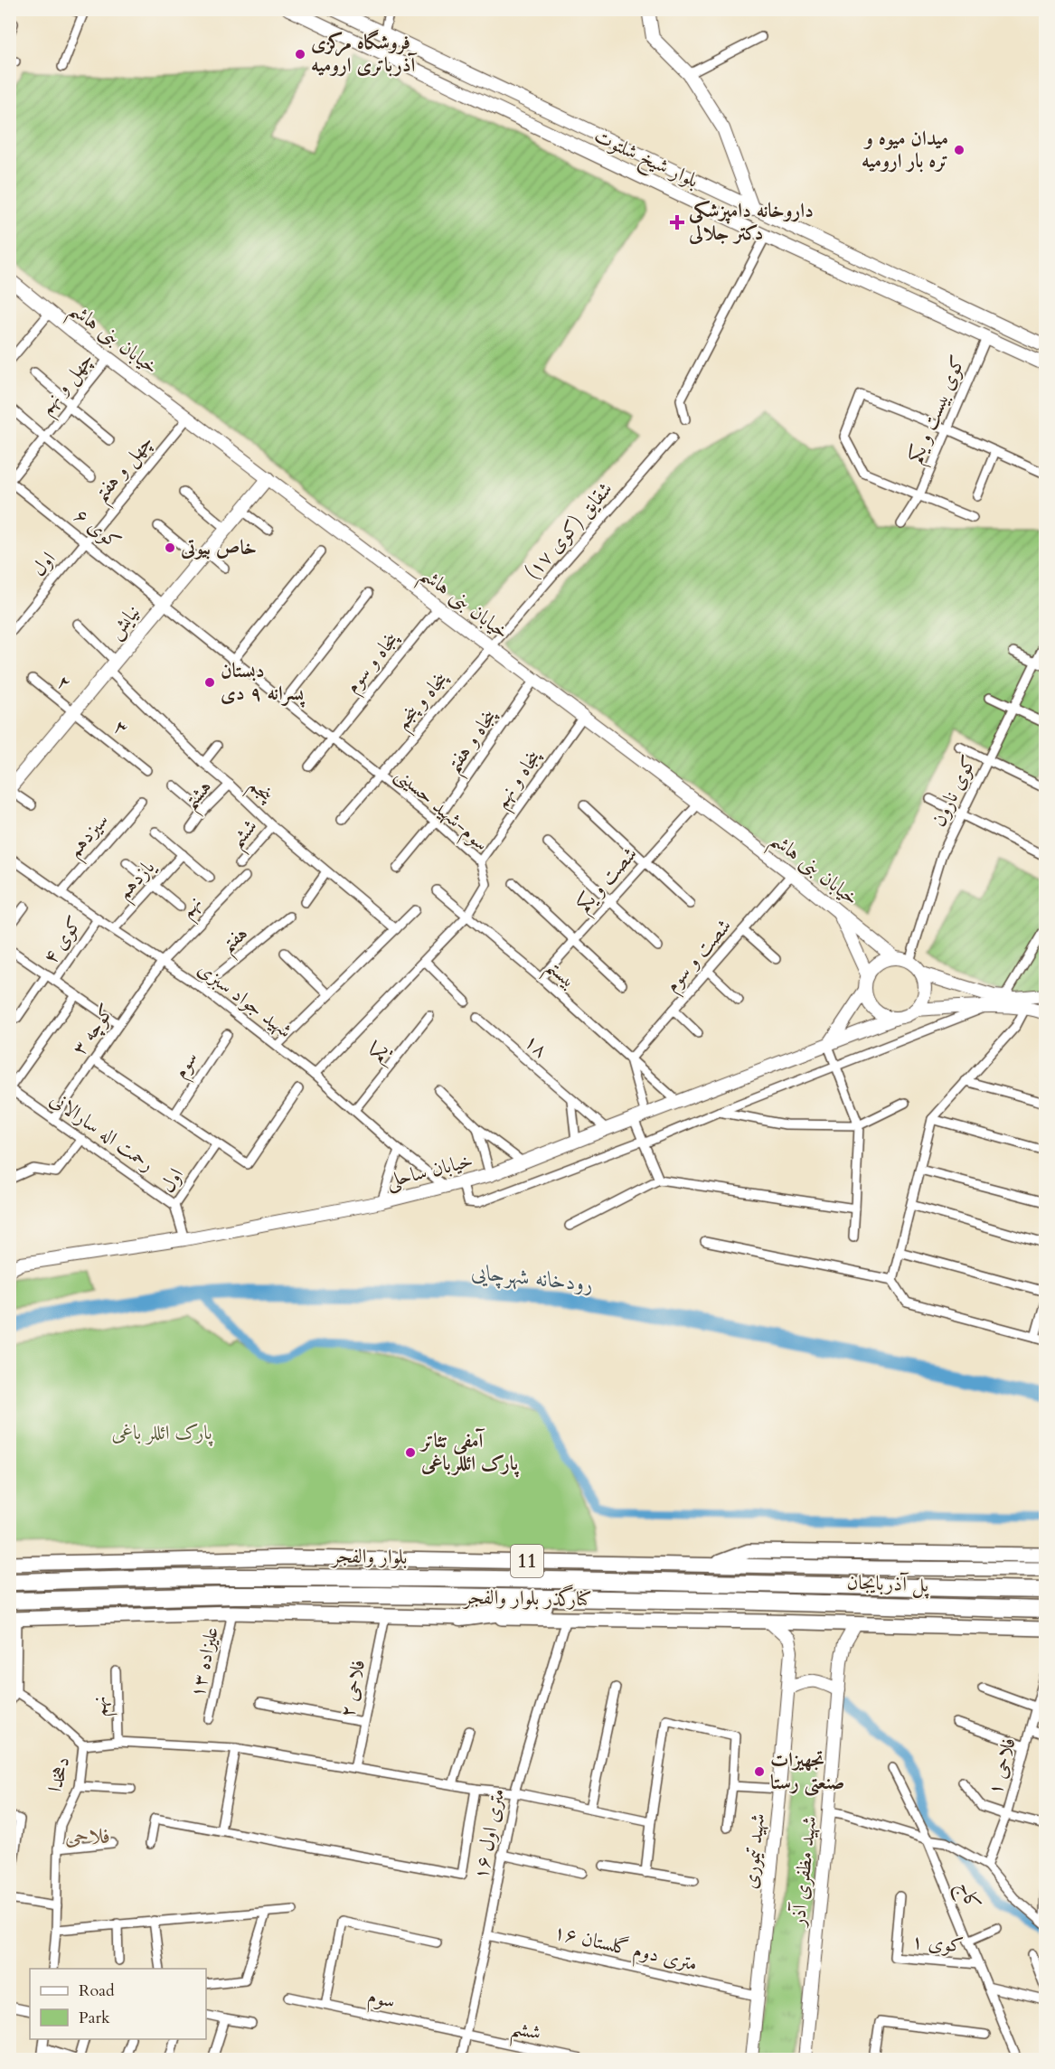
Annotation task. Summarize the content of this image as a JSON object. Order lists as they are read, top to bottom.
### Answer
{
  "streets": {
    "highway": ["بلوار والفجر", "11", "پل آذربایجان"],
    "main road": ["کنارگذر بلوار والفجر"],
    "street": [
      "بلوار شیخ شلتوت",
      "خیابان بنی هاشم",
      "چهل و نهم",
      "کوی بیست و یکم",
      "چهل و هفتم",
      "کوی ۶",
      "شقایق (کوی ۱۷)",
      "اول",
      "نیایش",
      "پنجاه و سوم",
      "۲",
      "پنجاه و پنجم",
      "۳",
      "پنجاه و هفتم",
      "پنجاه و نهم",
      "پنجم",
      "کوی نارون",
      "هشتم",
      "سوم-شهید حسینی",
      "ششم",
      "سیزدهم",
      "یازدهم",
      "شصت و یکم",
      "نهم",
      "هفتم",
      "کوی ۴",
      "شصت و سوم",
      "بیستم",
      "شهید جواد سبزی",
      "کوچه ۳",
      "۱۸",
      "یکم",
      "سوم",
      "رحمت اله سارالانی",
      "خیابان ساحلی",
      "۱۳ علیزاده",
      "فلاحی ۲",
      "فلاحی ۱",
      "دهخدا",
      "۱۶ متری اول",
      "شهید تیموری",
      "شهید مظفری آذر",
      "کاج",
      "کوی ۱",
      "۱۶ متری دوم گلستان"
    ]
  },
  "crossings": [
    ["بلوار شیخ شلتوت", "کوی بیست و یکم"],
    ["خیابان بنی هاشم", "چهل و نهم"],
    ["خیابان بنی هاشم", "چهل و هفتم"],
    ["خیابان بنی هاشم", "شقایق (کوی ۱۷)"],
    ["خیابان بنی هاشم", "نیایش"],
    ["خیابان بنی هاشم", "پنجاه و سوم"],
    ["خیابان بنی هاشم", "پنجاه و پنجم"],
    ["خیابان بنی هاشم", "پنجاه و هفتم"],
    ["خیابان بنی هاشم", "پنجاه و نهم"],
    ["خیابان بنی هاشم", "کوی نارون"],
    ["خیابان بنی هاشم", "شصت و یکم"],
    ["خیابان بنی هاشم", "شصت و سوم"],
    ["خیابان بنی هاشم", "خیابان ساحلی"],
    ["چهل و نهم", "کوی ۶"],
    ["چهل و هفتم", "کوی ۶"],
    ["چهل و هفتم", "اول"],
    ["کوی ۶", "اول"],
    ["کوی ۶", "نیایش"],
    ["کوی ۶", "سوم-شهید حسینی"],
    ["شقایق (کوی ۱۷)", "پنجاه و پنجم"],
    ["اول", "رحمت اله سارالانی"],
    ["اول", "خیابان ساحلی"],
    ["نیایش", "۲"],
    ["نیایش", "۳"],
    ["نیایش", "پنجم"],
    ["نیایش", "سوم-شهید حسینی"],
    ["پنجاه و سوم", "سوم-شهید حسینی"],
    ["۲", "۳"],
    ["پنجاه و پنجم", "سوم-شهید حسینی"],
    ["پنجاه و هفتم", "سوم-شهید حسینی"],
    ["پنجاه و نهم", "سوم-شهید حسینی"],
    ["پنجم", "هشتم"],
    ["پنجم", "ششم"],
    ["کوی نارون", "خیابان ساحلی"],
    ["سوم-شهید حسینی", "بیستم"],
    ["سوم-شهید حسینی", "شهید جواد سبزی"],
    ["ششم", "سوم"],
    ["ششم", "۱۶ متری اول"],
    ["سیزدهم", "شهید جواد سبزی"],
    ["یازدهم", "شهید جواد سبزی"],
    ["شصت و یکم", "بیستم"],
    ["نهم", "شهید جواد سبزی"],
    ["نهم", "کوچه ۳"],
    ["هفتم", "شهید جواد سبزی"],
    ["کوی ۴", "شهید جواد سبزی"],
    ["شصت و سوم", "بیستم"],
    ["بیستم", "خیابان ساحلی"],
    ["شهید جواد سبزی", "کوچه ۳"],
    ["شهید جواد سبزی", "یکم"],
    ["شهید جواد سبزی", "خیابان ساحلی"],
    ["کوچه ۳", "رحمت اله سارالانی"],
    ["۱۸", "خیابان ساحلی"],
    ["سوم", "۱۶ متری اول"],
    ["بلوار والفجر", "پل آذربایجان"],
    ["کنارگذر بلوار والفجر", "۱۳ علیزاده"],
    ["کنارگذر بلوار والفجر", "فلاحی ۲"],
    ["کنارگذر بلوار والفجر", "۱۶ متری اول"],
    ["کنارگذر بلوار والفجر", "شهید تیموری"],
    ["کنارگذر بلوار والفجر", "شهید مظفری آذر"],
    ["۱۶ متری اول", "۱۶ متری دوم گلستان"],
    ["شهید تیموری", "۱۶ متری دوم گلستان"],
    ["کاج", "کوی ۱"]
  ],
  "districts": ["فلاحی"],
  "water": ["رودخانه شهرچایی"],
  "parks": ["پارک ائللر باغی"],
  "places": {
    "other": [
      "فروشگاه مرکزی آذرباتری ارومیه",
      "میدان میوه و تره بار ارومیه",
      "خاص بیوتی",
      "دبستان پسرانه ۹ دی",
      "آمفی تئاتر پارک ائللرباغی",
      "تجهیزات صنعتی رستا"
    ],
    "health": ["داروخانه دامپزشکی دکتر جلالی"]
  },
  "legend": ["Road", "Park"]
}
